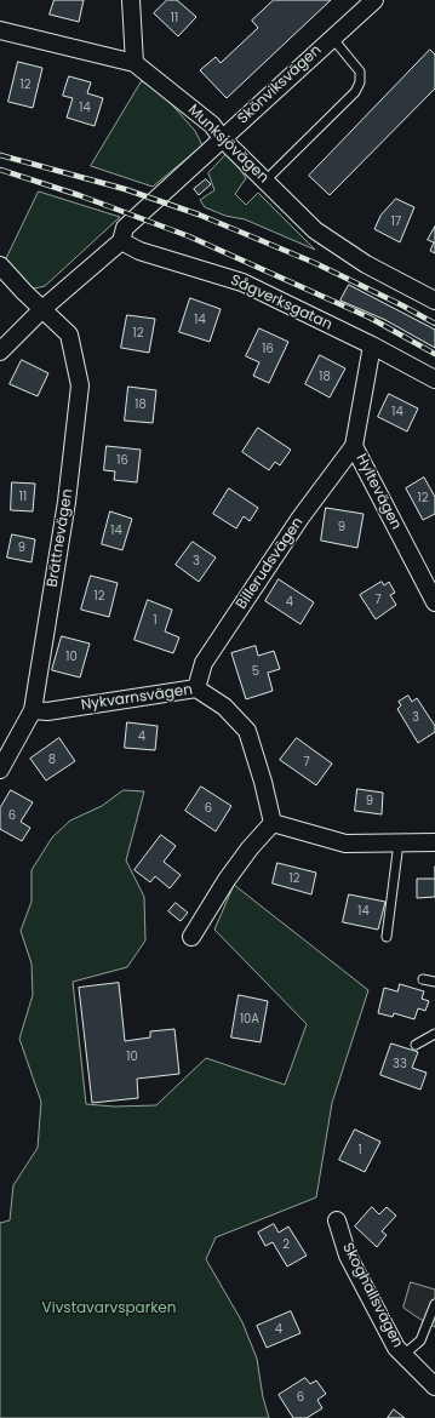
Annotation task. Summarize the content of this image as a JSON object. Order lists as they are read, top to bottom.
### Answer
{
  "streets": {
    "street": [
      "Skönviksvägen",
      "Munksjövägen",
      "Sågverksgatan",
      "Hyltevägen",
      "Brättnevägen",
      "Billerudsvägen",
      "Nykvarnsvägen",
      "Skoghallsvägen"
    ]
  },
  "crossings": [
    ["Skönviksvägen", "Munksjövägen"],
    ["Skönviksvägen", "Sågverksgatan"],
    ["Skönviksvägen", "Brättnevägen"],
    ["Sågverksgatan", "Hyltevägen"],
    ["Hyltevägen", "Billerudsvägen"],
    ["Brättnevägen", "Nykvarnsvägen"],
    ["Billerudsvägen", "Nykvarnsvägen"]
  ],
  "parks": ["Vivstavarvsparken"],
  "house_numbers": [
    "11",
    "12",
    "14",
    "17",
    "14",
    "12",
    "16",
    "18",
    "18",
    "14",
    "16",
    "11",
    "12",
    "9",
    "14",
    "9",
    "3",
    "12",
    "7",
    "4",
    "1",
    "10",
    "5",
    "3",
    "4",
    "8",
    "7",
    "9",
    "6",
    "6",
    "12",
    "14",
    "10A",
    "10",
    "33",
    "1",
    "2",
    "4",
    "6"
  ]
}
